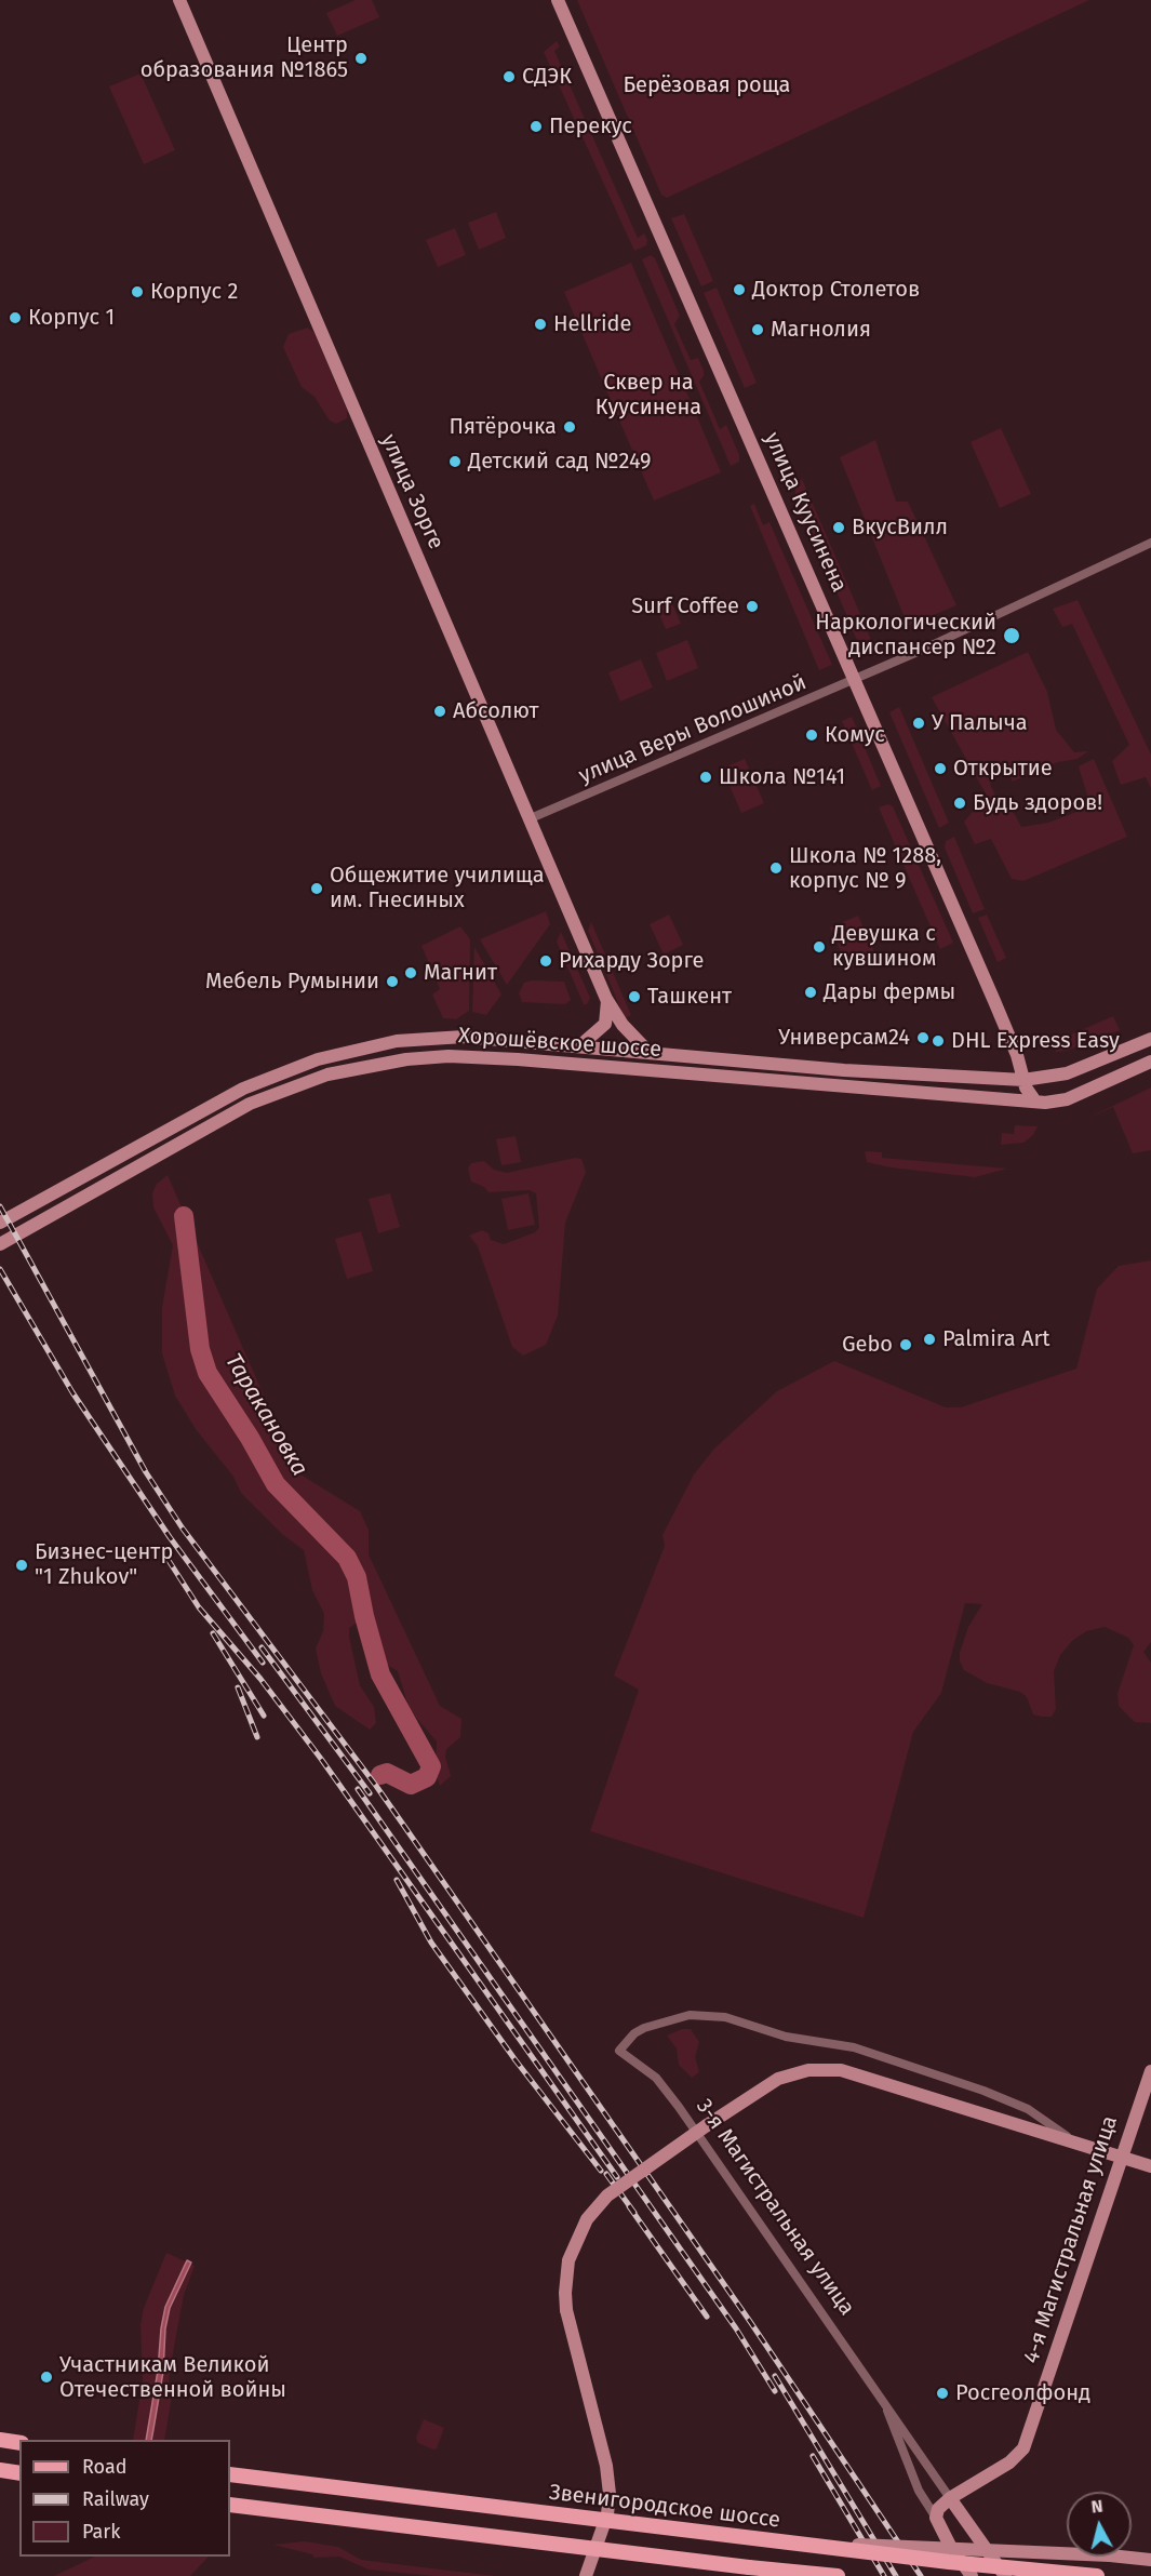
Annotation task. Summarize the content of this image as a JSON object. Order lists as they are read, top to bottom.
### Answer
{
  "streets": {
    "main road": [
      "улица Зорге",
      "улица Куусинена",
      "Хорошёвское шоссе",
      "3-я Магистральная улица",
      "4-я Магистральная улица",
      "Звенигородское шоссе"
    ],
    "street": ["улица Веры Волошиной"]
  },
  "crossings": [
    ["улица Зорге", "улица Веры Волошиной"],
    ["улица Зорге", "Хорошёвское шоссе"],
    ["улица Куусинена", "улица Веры Волошиной"],
    ["улица Куусинена", "Хорошёвское шоссе"],
    ["3-я Магистральная улица", "4-я Магистральная улица"]
  ],
  "water": ["Таракановка"],
  "parks": ["Берёзовая роща", "Сквер на Куусинена"],
  "places": [
    "Центр образования №1865",
    "СДЭК",
    "Перекус",
    "Доктор Столетов",
    "Корпус 2",
    "Корпус 1",
    "Hellride",
    "Магнолия",
    "Пятёрочка",
    "Детский сад №249",
    "ВкусВилл",
    "Surf Coffee",
    "Наркологический диспансер №2",
    "Абсолют",
    "У Палыча",
    "Комус",
    "Открытие",
    "Школа №141",
    "Будь здоров!",
    "Школа № 1288, корпус № 9",
    "Общежитие училища им. Гнесиных",
    "Девушка с кувшином",
    "Рихарду Зорге",
    "Магнит",
    "Мебель Румынии",
    "Дары фермы",
    "Ташкент",
    "Универсам24",
    "DHL Express Easy",
    "Palmira Art",
    "Gebo",
    "Бизнес-центр \"1 Zhukov\"",
    "Участникам Великой Отечественной войны",
    "Росгеолфонд"
  ],
  "legend": ["Road", "Railway", "Park"],
  "north": "top"
}
